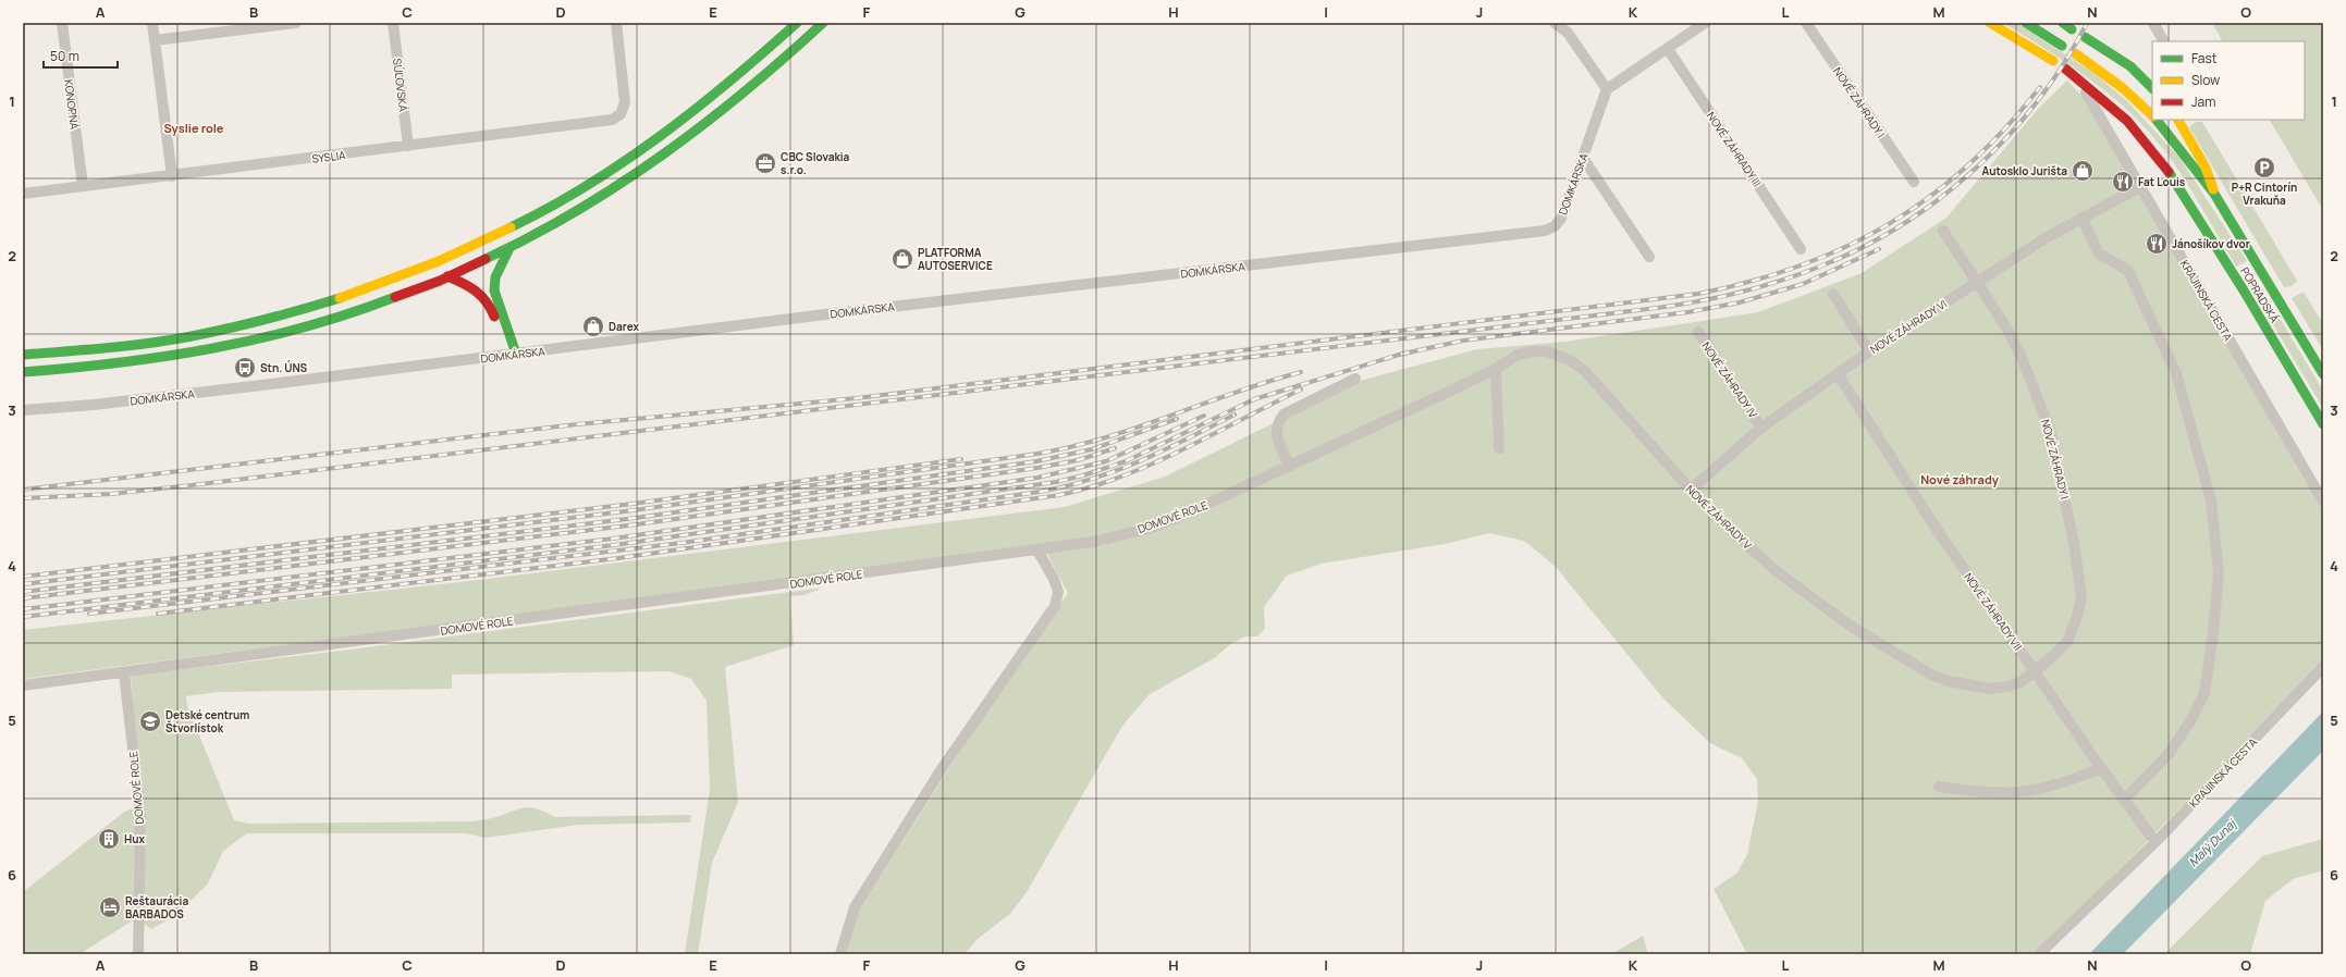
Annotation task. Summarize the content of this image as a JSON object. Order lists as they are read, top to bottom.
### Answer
{
  "streets": {
    "main road": ["POPRADSKÁ"],
    "street": [
      "SÚĽOVSKÁ",
      "NOVÉ ZÁHRADY I",
      "KONOPNÁ",
      "NOVÉ ZÁHRADY III",
      "SYSLIA",
      "DOMKÁRSKA",
      "KRAJINSKÁ CESTA",
      "NOVÉ ZÁHRADY VI",
      "NOVÉ ZÁHRADY IV",
      "DOMOVÉ ROLE",
      "NOVÉ ZÁHRADY V",
      "NOVÉ ZÁHRADY VII"
    ]
  },
  "crossings": [
    ["SÚĽOVSKÁ", "SYSLIA"],
    ["NOVÉ ZÁHRADY I", "NOVÉ ZÁHRADY VI"],
    ["NOVÉ ZÁHRADY I", "NOVÉ ZÁHRADY V"],
    ["NOVÉ ZÁHRADY I", "NOVÉ ZÁHRADY VII"],
    ["KONOPNÁ", "SYSLIA"],
    ["POPRADSKÁ", "KRAJINSKÁ CESTA"],
    ["KRAJINSKÁ CESTA", "NOVÉ ZÁHRADY VI"],
    ["KRAJINSKÁ CESTA", "NOVÉ ZÁHRADY VII"],
    ["NOVÉ ZÁHRADY VI", "NOVÉ ZÁHRADY IV"],
    ["NOVÉ ZÁHRADY VI", "NOVÉ ZÁHRADY V"],
    ["NOVÉ ZÁHRADY VI", "NOVÉ ZÁHRADY VII"],
    ["DOMOVÉ ROLE", "NOVÉ ZÁHRADY V"],
    ["NOVÉ ZÁHRADY V", "NOVÉ ZÁHRADY VII"]
  ],
  "districts": ["Syslie role", "Nové záhrady"],
  "water": ["Malý Dunaj"],
  "places": {
    "office": ["CBC Slovakia s.r.o."],
    "parking": ["P+R Cintorín Vrakuňa"],
    "shop": ["Autosklo Jurišta", "PLATFORMA AUTOSERVICE", "Darex"],
    "restaurant": ["Fat Louis", "Jánošíkov dvor"],
    "bus stop": ["Stn. ÚNS"],
    "school or university": ["Detské centrum Štvorlístok"],
    "building": ["Hux"],
    "hotel": ["Reštaurácia BARBADOS"]
  },
  "legend": ["Fast", "Slow", "Jam"],
  "scale_bar": "50 m",
  "grid": {
    "columns": [
      "A",
      "B",
      "C",
      "D",
      "E",
      "F",
      "G",
      "H",
      "I",
      "J",
      "K",
      "L",
      "M",
      "N",
      "O"
    ],
    "rows": [
      "1",
      "2",
      "3",
      "4",
      "5",
      "6"
    ]
  }
}
